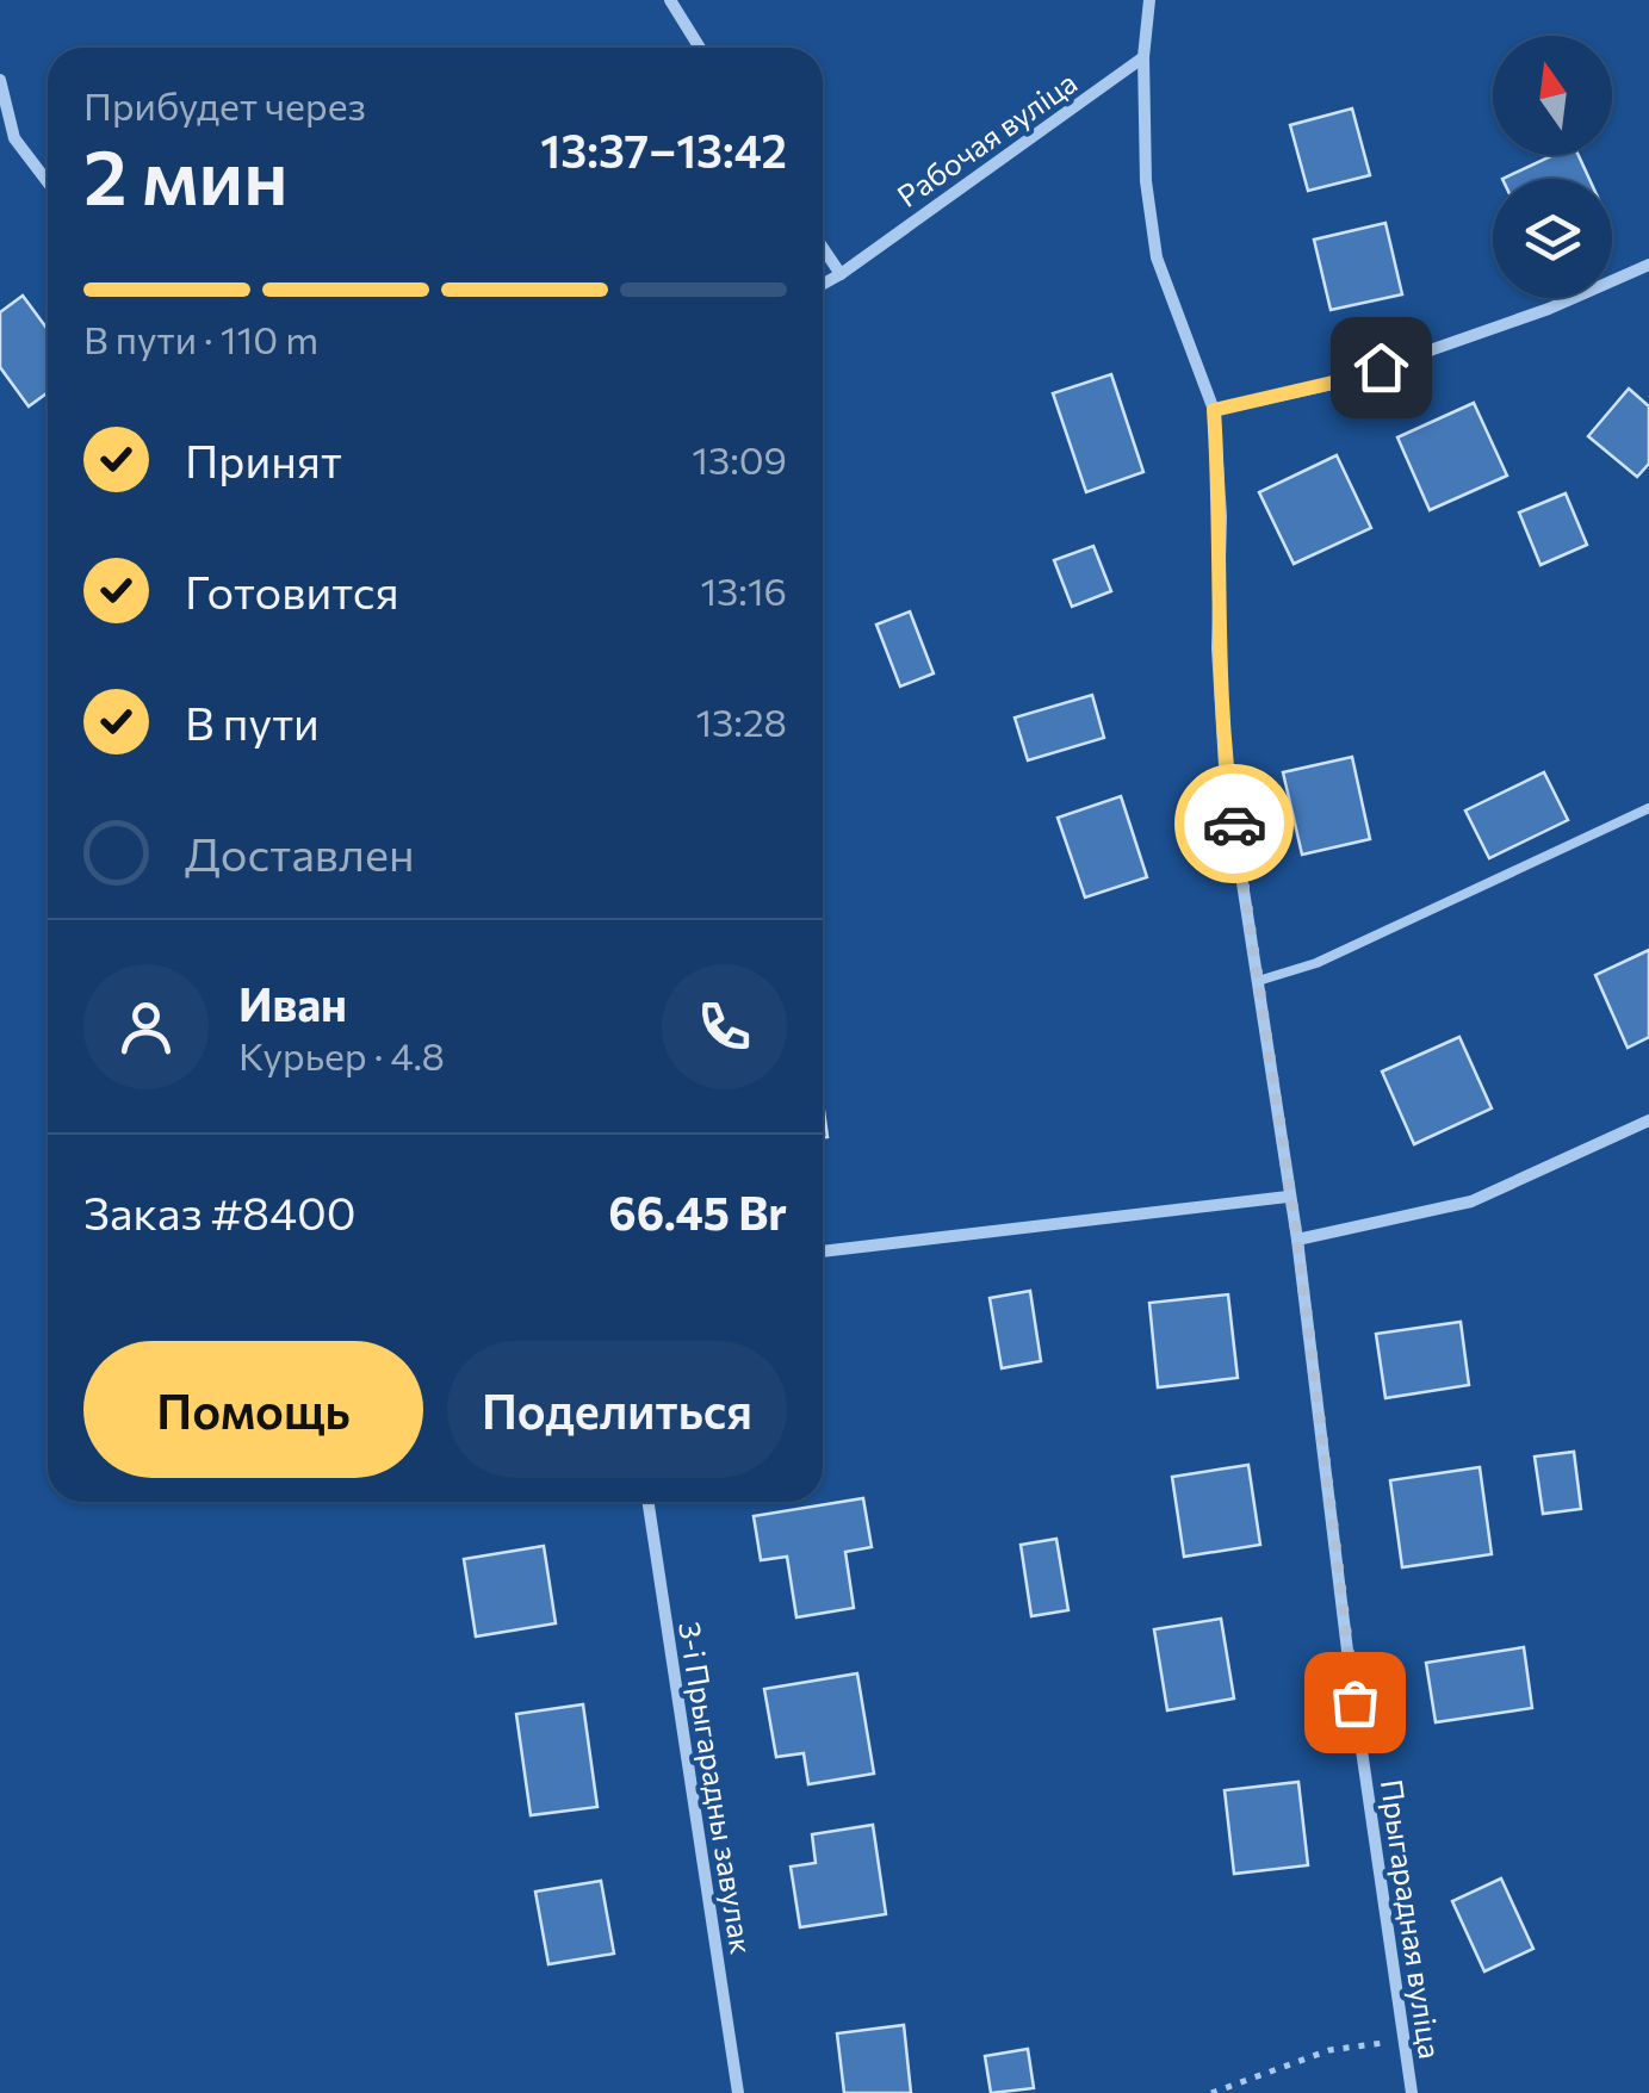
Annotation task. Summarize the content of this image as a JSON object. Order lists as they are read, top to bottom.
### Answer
{
  "streets": {
    "street": ["Рабочая вуліца", "3-і Прыгарадны завулак", "Прыгарадная вуліца"]
  },
  "crossings": [
    ["Рабочая вуліца", "Прыгарадная вуліца"]
  ],
  "north": "top",
  "page": {
    "heading": ["2 мин", "Прибудет через", "13:37–13:42"],
    "panel": [
      "Иван",
      "Курьер · 4.8",
      "Заказ #8400",
      "66.45 Br"
    ],
    "bar": "В пути · 110 m",
    "list": [
      ["Принят", "13:09"],
      ["Готовится", "13:16"],
      ["В пути", "13:28"],
      "Доставлен"
    ],
    "buttons": ["Помощь", "Поделиться"]
  }
}
